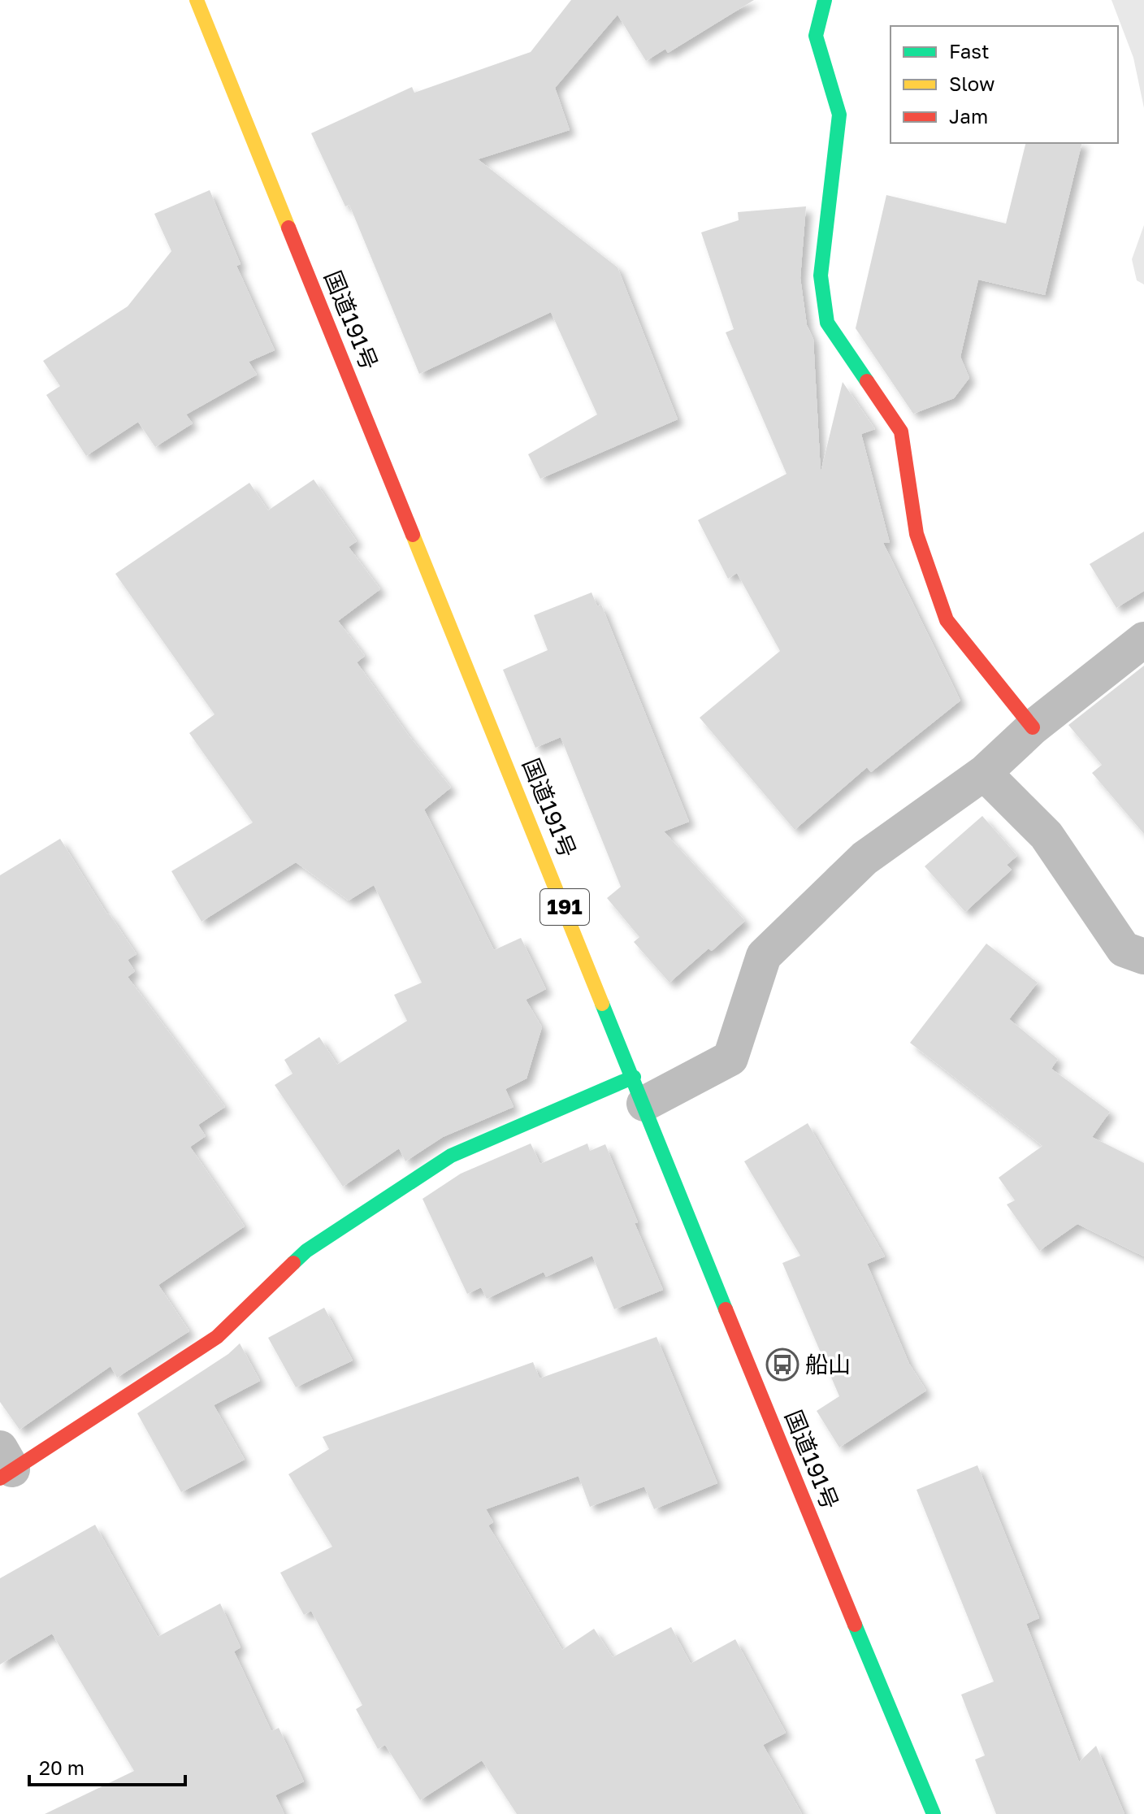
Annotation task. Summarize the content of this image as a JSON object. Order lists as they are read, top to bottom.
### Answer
{
  "streets": {
    "main road": ["国道191号", "191"]
  },
  "places": {
    "bus stop": ["船山"]
  },
  "legend": ["Fast", "Slow", "Jam"],
  "scale_bar": "20 m"
}
